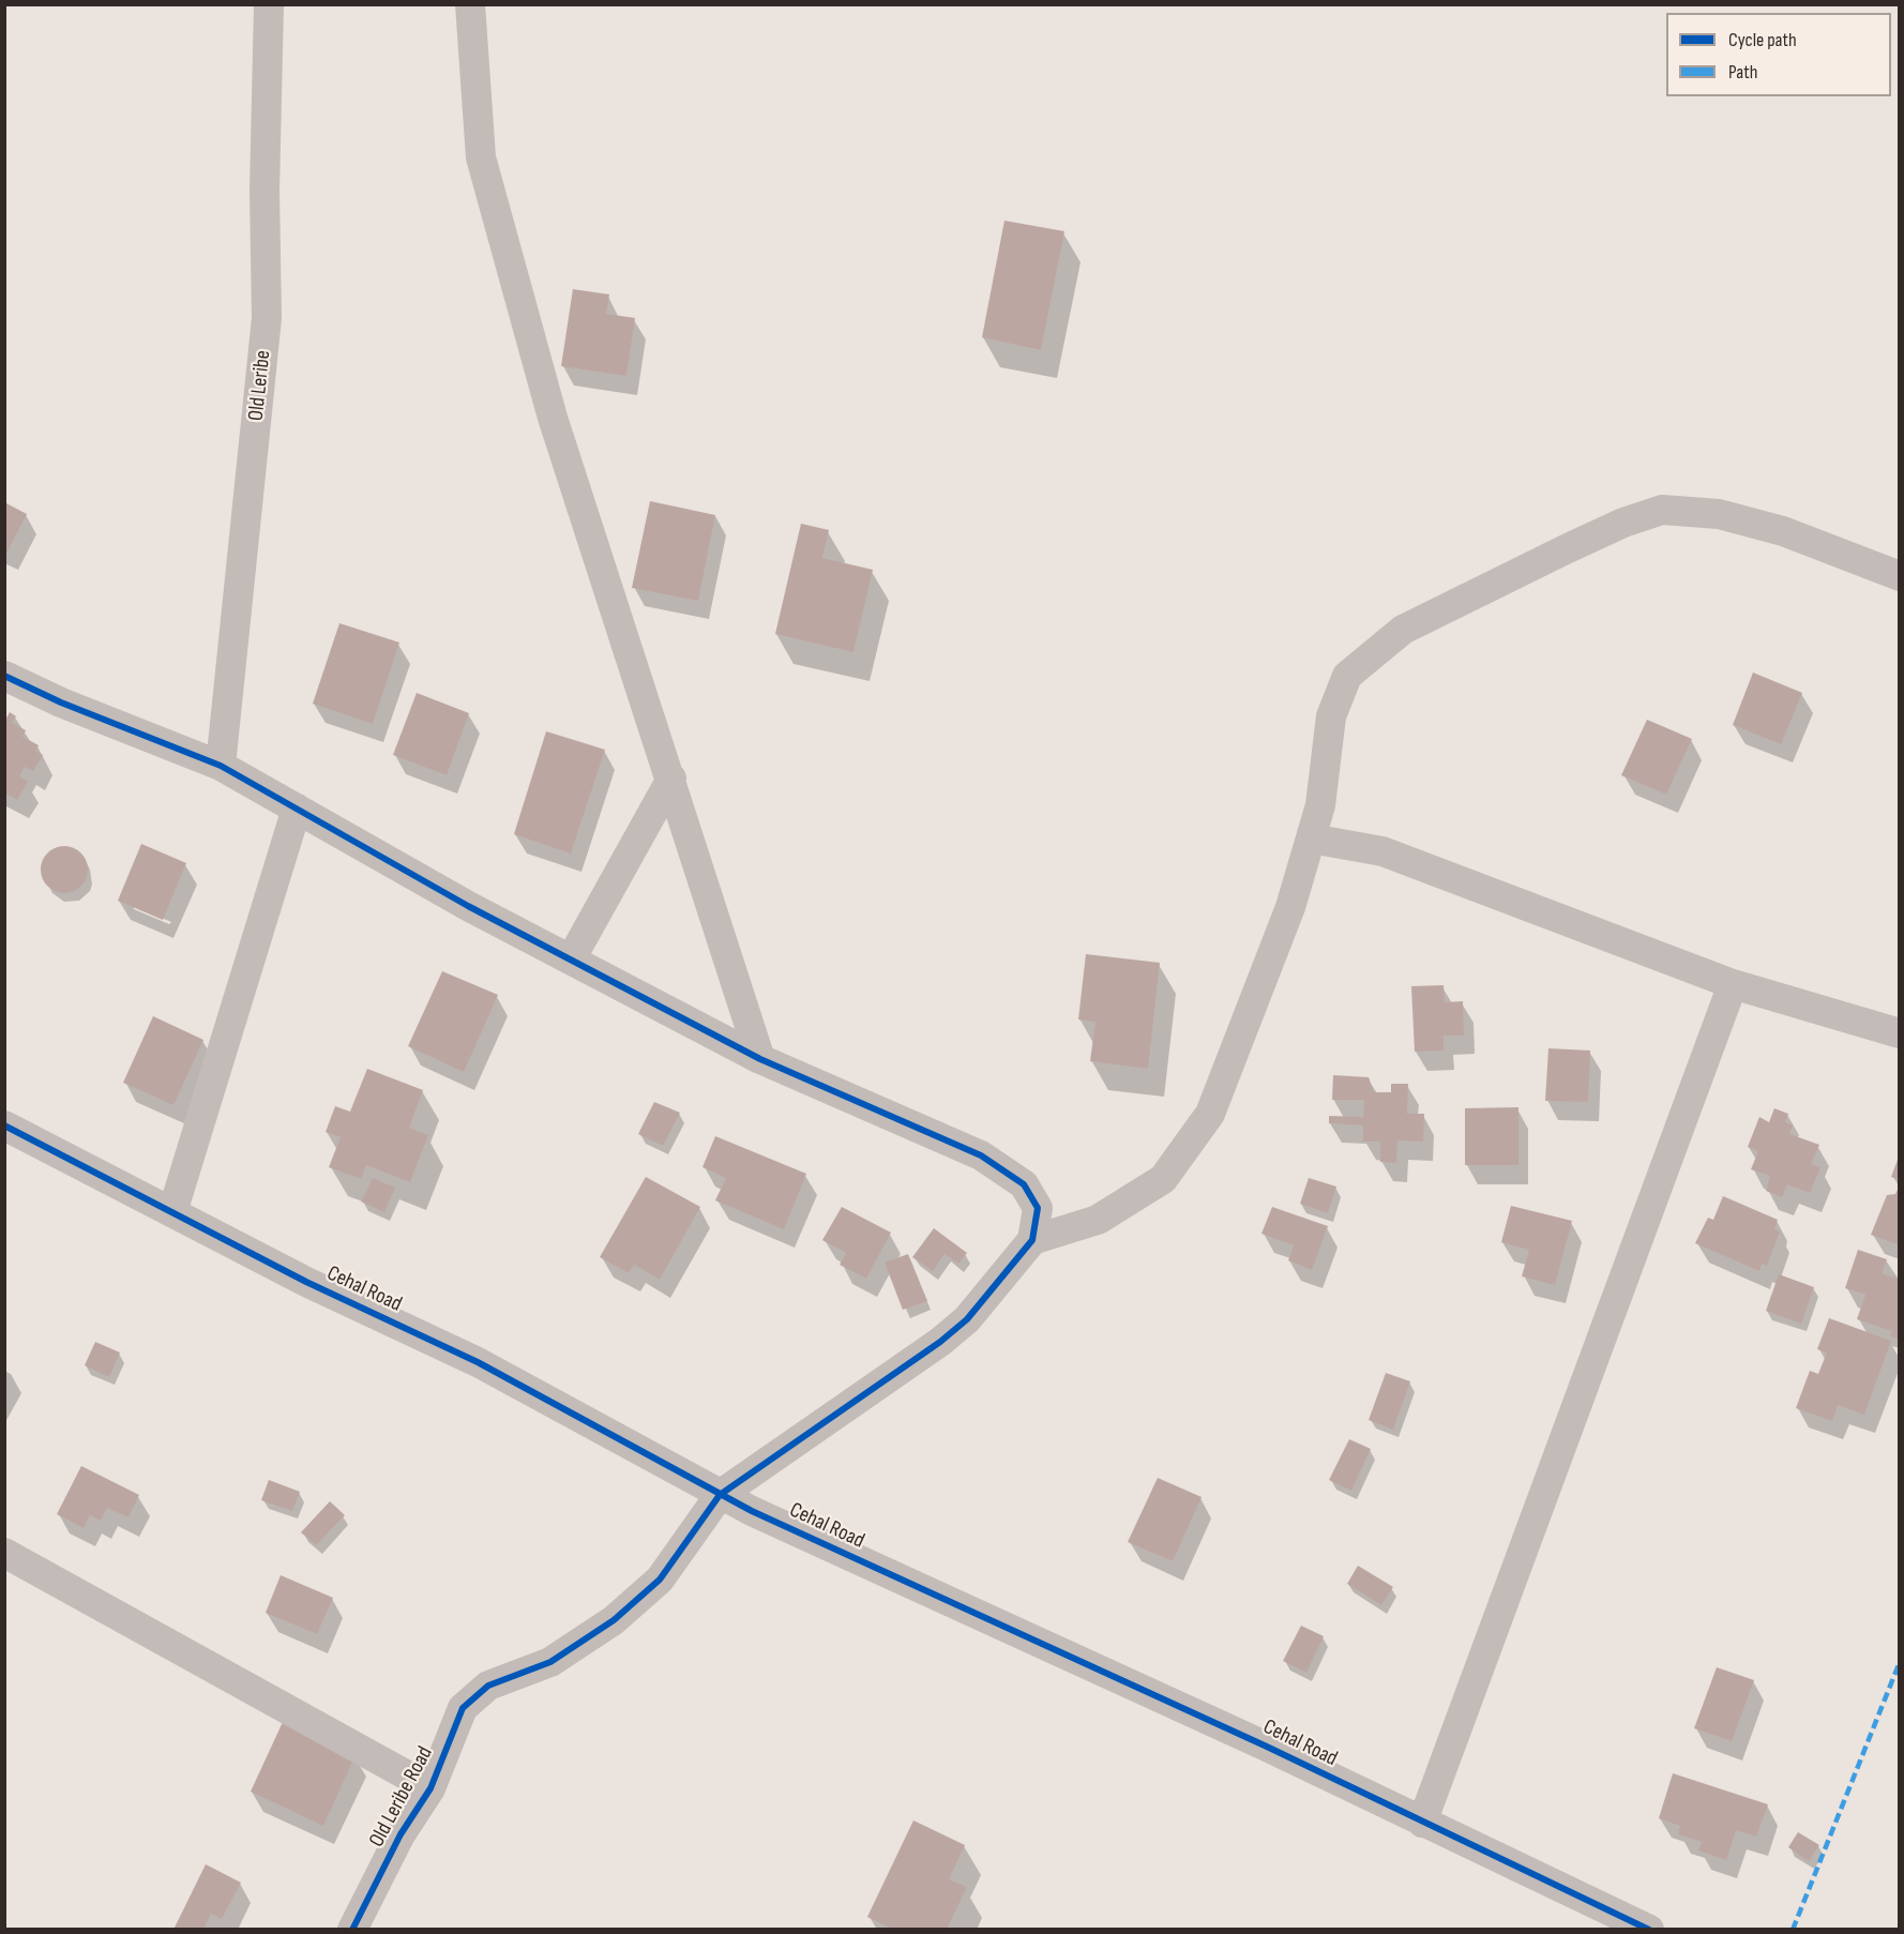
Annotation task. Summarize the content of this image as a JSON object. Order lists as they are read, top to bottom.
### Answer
{
  "streets": {
    "street": ["Old Leribe", "Cehal Road", "Old Leribe Road"]
  },
  "crossings": [
    ["Cehal Road", "Old Leribe Road"]
  ],
  "legend": ["Cycle path", "Path"]
}
